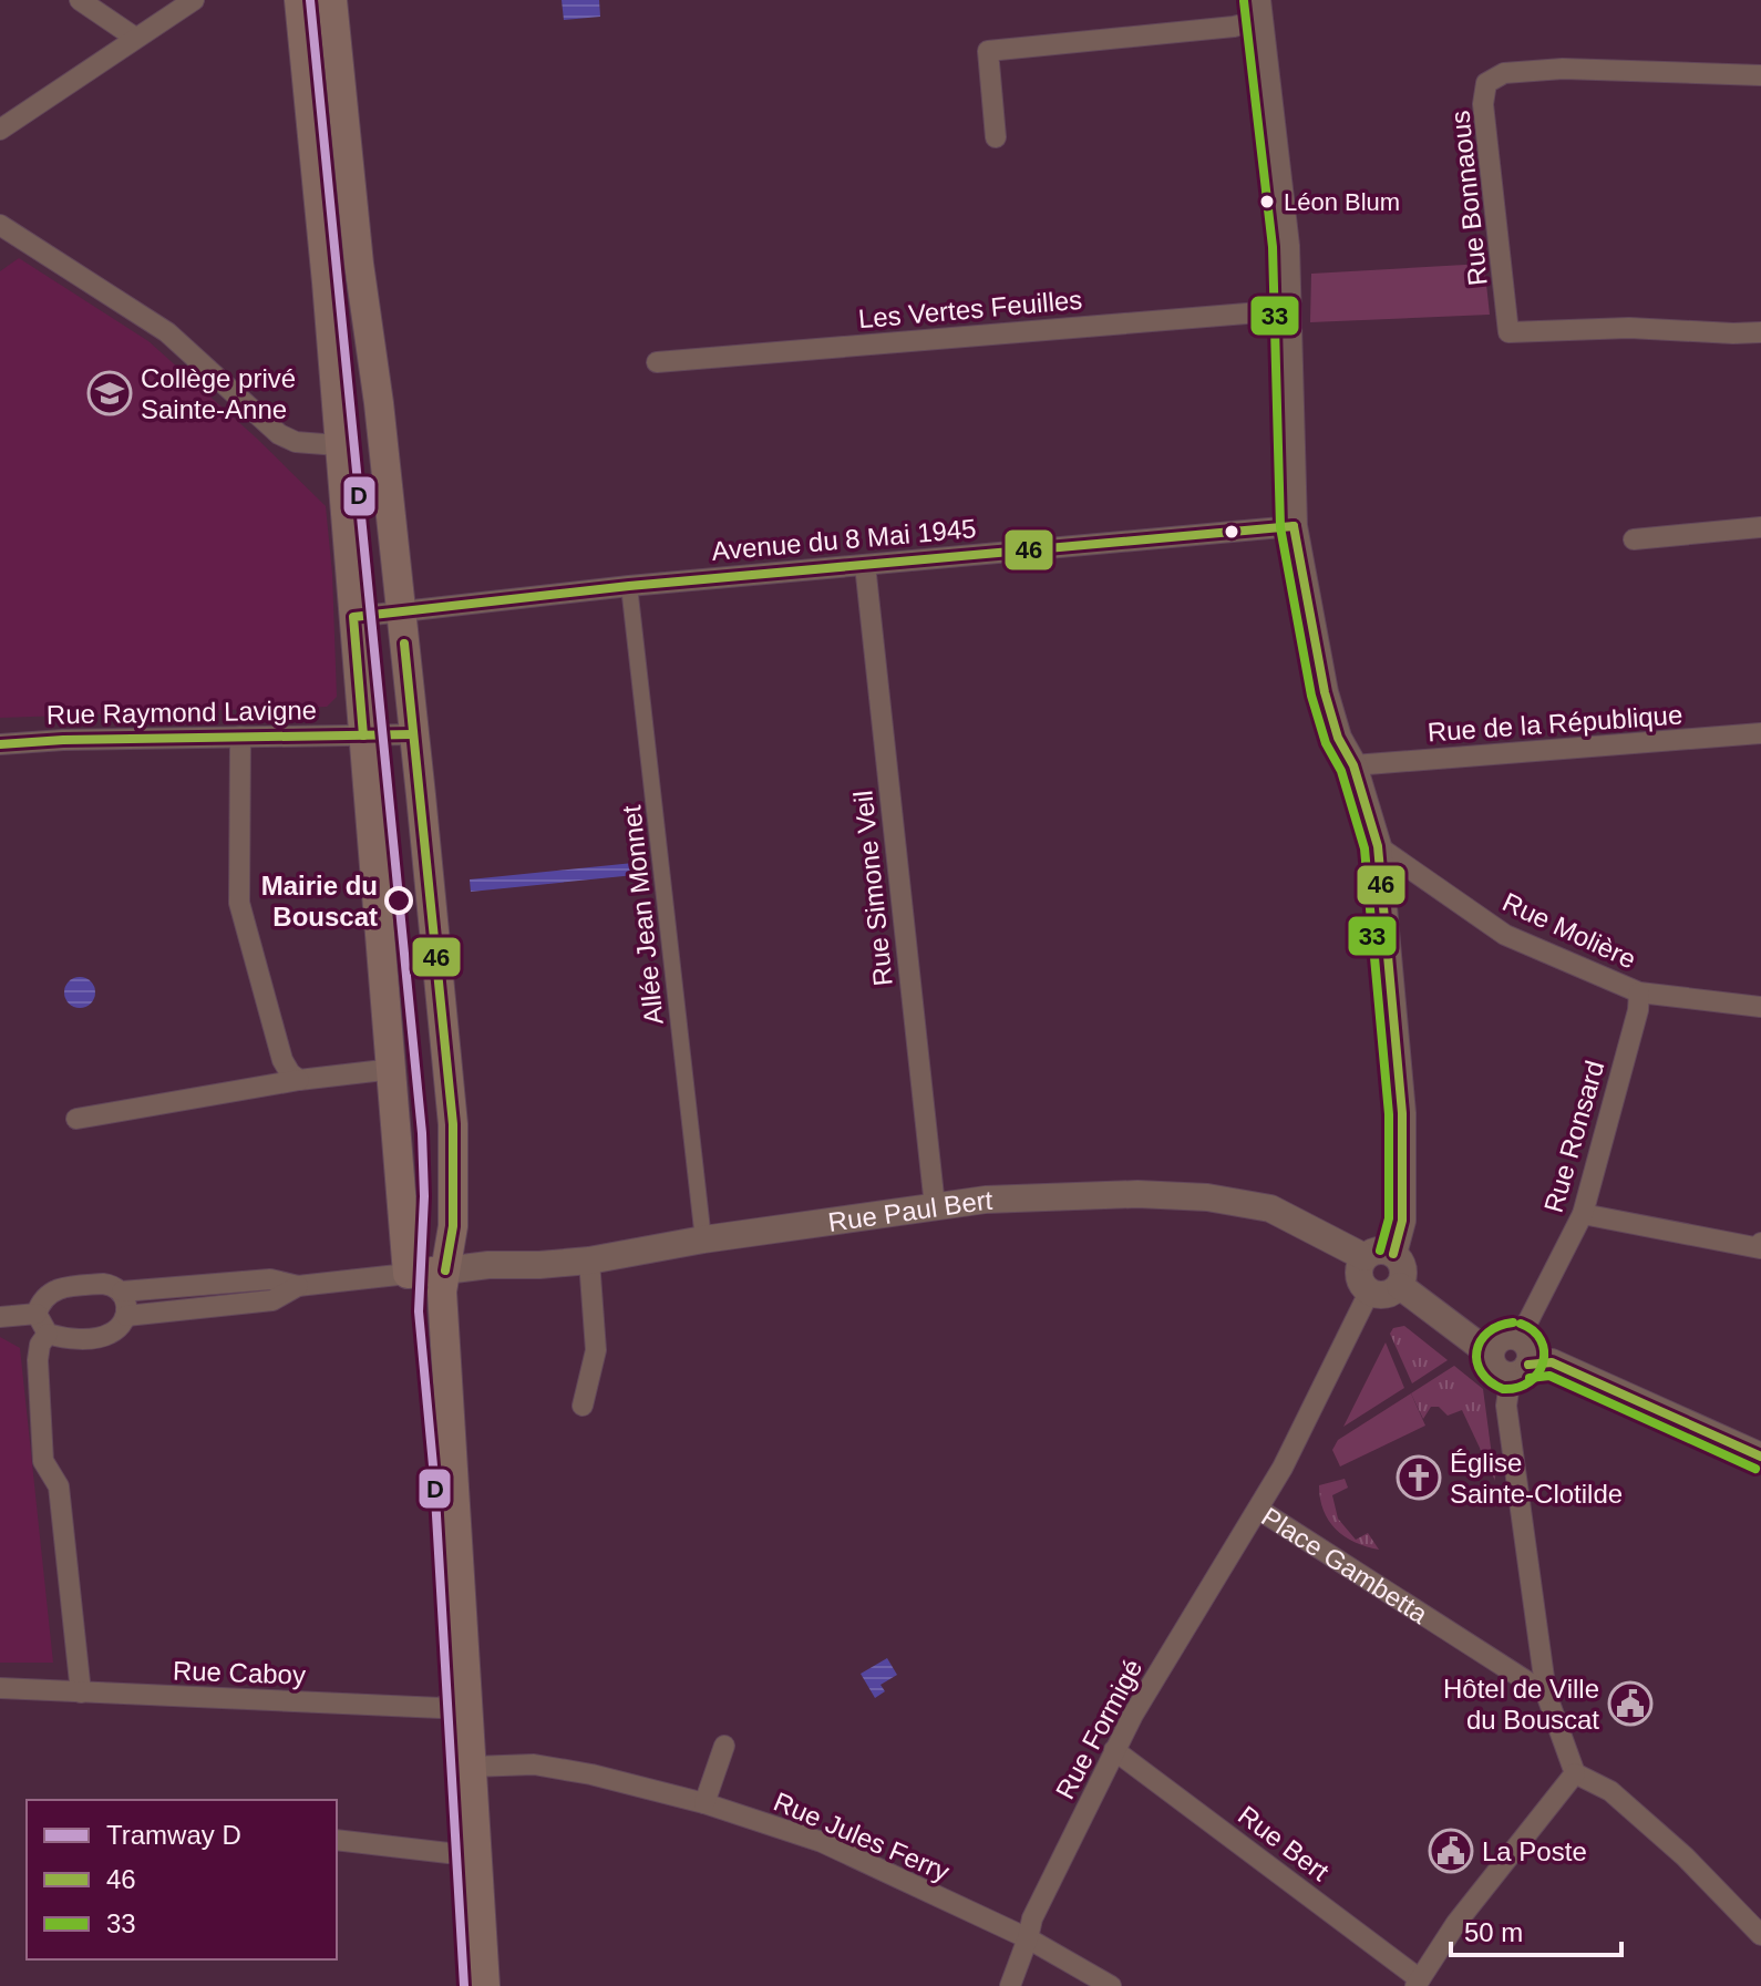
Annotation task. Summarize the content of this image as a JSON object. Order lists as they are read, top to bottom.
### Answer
{
  "streets": {
    "street": [
      "Rue Bonnaous",
      "Les Vertes Feuilles",
      "Avenue du 8 Mai 1945",
      "Rue Raymond Lavigne",
      "Rue de la République",
      "Rue Simone Veil",
      "Allée Jean Monnet",
      "Rue Molière",
      "Rue Ronsard",
      "Rue Paul Bert",
      "Place Gambetta",
      "Rue Caboy",
      "Rue Formigé",
      "Rue Jules Ferry",
      "Rue Bert"
    ]
  },
  "crossings": [
    ["Avenue du 8 Mai 1945", "Rue Simone Veil"],
    ["Avenue du 8 Mai 1945", "Allée Jean Monnet"],
    ["Rue Simone Veil", "Rue Paul Bert"],
    ["Allée Jean Monnet", "Rue Paul Bert"],
    ["Rue Molière", "Rue Ronsard"],
    ["Rue Paul Bert", "Place Gambetta"],
    ["Place Gambetta", "Rue Formigé"],
    ["Rue Formigé", "Rue Jules Ferry"],
    ["Rue Formigé", "Rue Bert"]
  ],
  "places": {
    "other": ["Léon Blum", "Mairie du Bouscat"],
    "school or university": ["Collège privé Sainte-Anne"],
    "church": ["Église Sainte-Clotilde"],
    "public building": ["Hôtel de Ville du Bouscat", "La Poste"]
  },
  "lines": ["tram line D", "transit line 33", "transit line 46"],
  "legend": ["Tramway D", "46", "33"],
  "scale_bar": "50 m"
}
